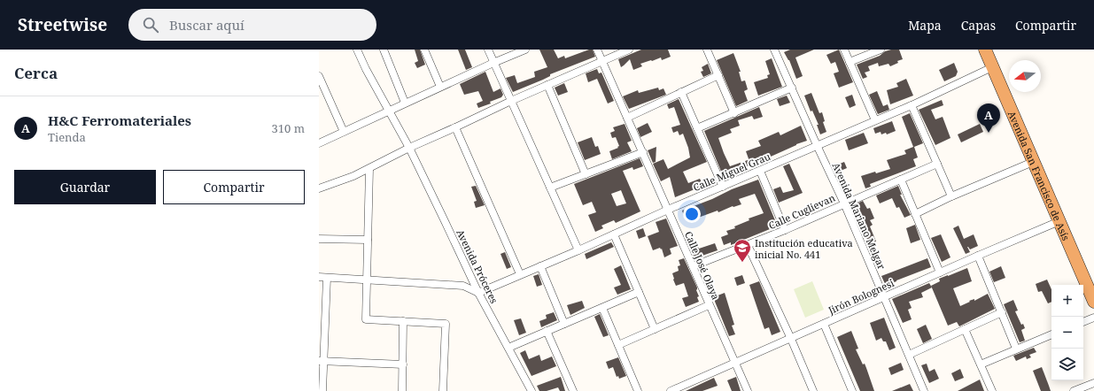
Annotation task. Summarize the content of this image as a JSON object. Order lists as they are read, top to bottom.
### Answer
{
  "streets": {
    "highway": ["Avenida San Francisco de Asís"],
    "street": [
      "Calle Miguel Grau",
      "Calle Cuglievan",
      "Avenida Mariano Melgar",
      "Calle José Olaya",
      "Avenida Próceres",
      "Jirón Bolognesi"
    ]
  },
  "crossings": [
    ["Calle Miguel Grau", "Avenida San Francisco de Asís"],
    ["Calle Miguel Grau", "Avenida Mariano Melgar"],
    ["Calle Miguel Grau", "Calle José Olaya"],
    ["Calle Miguel Grau", "Avenida Próceres"],
    ["Avenida San Francisco de Asís", "Jirón Bolognesi"],
    ["Calle Cuglievan", "Avenida Mariano Melgar"],
    ["Calle Cuglievan", "Calle José Olaya"],
    ["Avenida Mariano Melgar", "Jirón Bolognesi"],
    ["Calle José Olaya", "Jirón Bolognesi"]
  ],
  "places": {
    "school or university": ["Institución educativa inicial No. 441"]
  },
  "north": "left",
  "page": {
    "header": "Streetwise",
    "search": "Buscar aquí",
    "nav": ["Mapa", "Capas", "Compartir"],
    "heading": "Cerca",
    "list": [
      {
        "mark": "A",
        "name": "H&C Ferromateriales",
        "note": "Tienda",
        "value": "310 m"
      }
    ],
    "pins": "A",
    "buttons": ["Guardar", "Compartir"],
    "map_buttons": ["+", "−"]
  }
}
